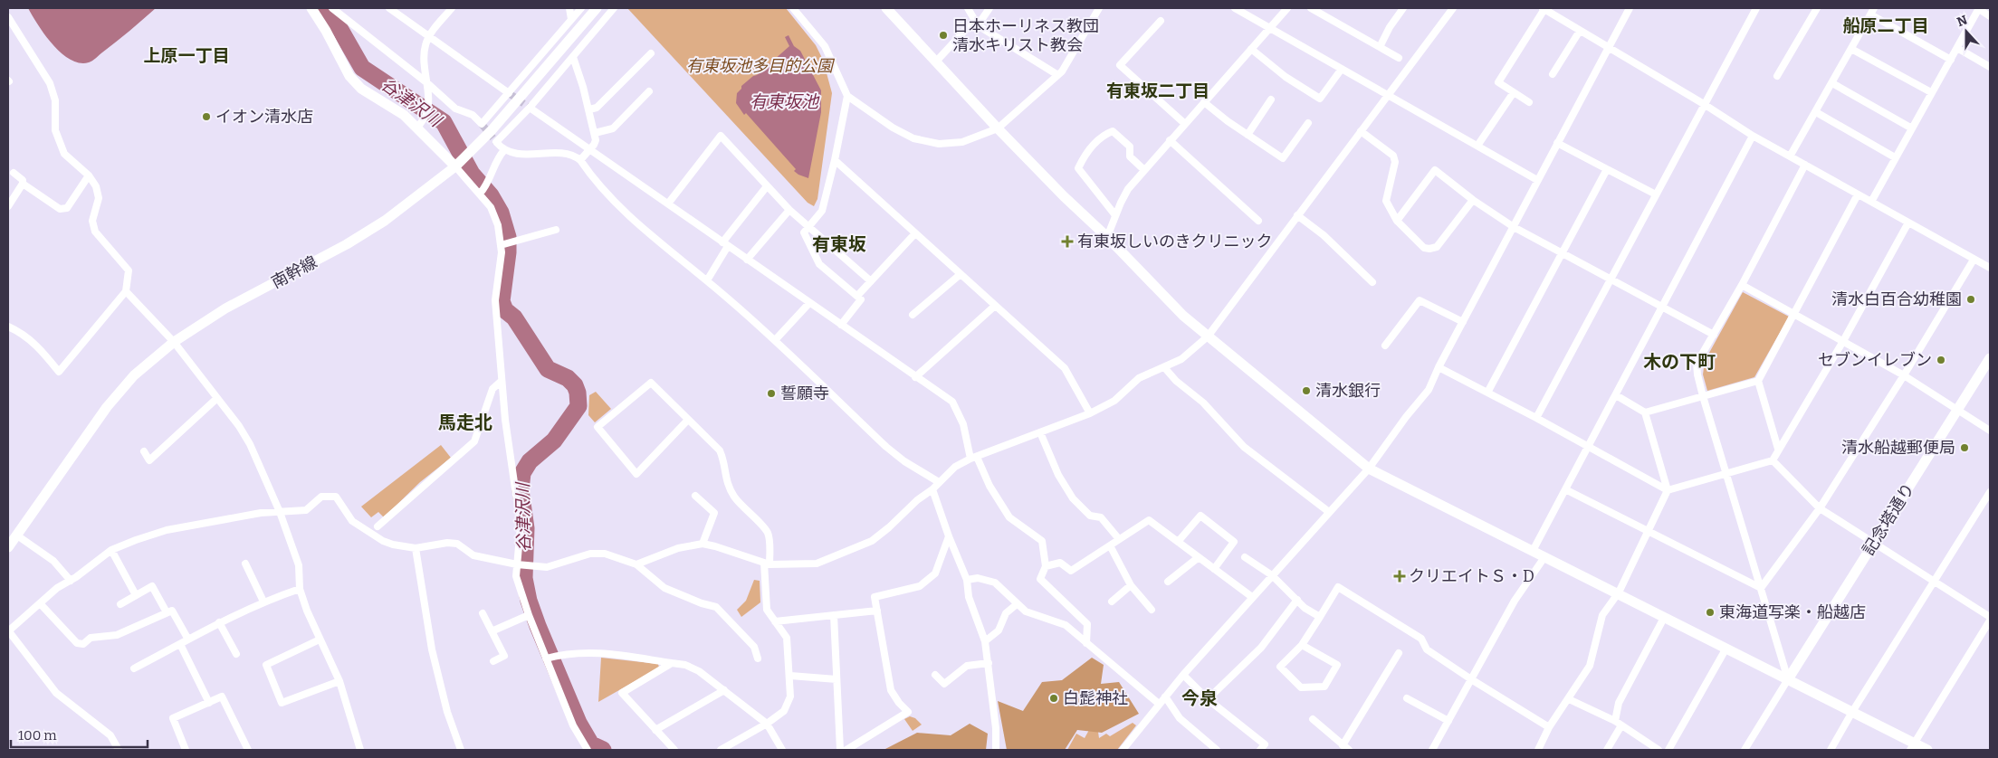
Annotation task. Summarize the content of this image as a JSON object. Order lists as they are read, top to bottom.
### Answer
{
  "streets": {
    "street": ["南幹線", "記念塔通り"]
  },
  "districts": [
    "船原二丁目",
    "上原一丁目",
    "有東坂二丁目",
    "有東坂",
    "木の下町",
    "馬走北",
    "今泉"
  ],
  "water": ["有東坂池", "谷津沢川"],
  "parks": ["有東坂池多目的公園"],
  "places": {
    "other": [
      "日本ホーリネス教団 清水キリスト教会",
      "イオン清水店",
      "清水白百合幼稚園",
      "セブンイレブン",
      "清水銀行",
      "誓願寺",
      "清水船越郵便局",
      "東海道写楽・船越店",
      "白髭神社"
    ],
    "health": ["有東坂しいのきクリニック", "クリエイトＳ・D"]
  },
  "scale_bar": "100 m",
  "north": "top"
}
